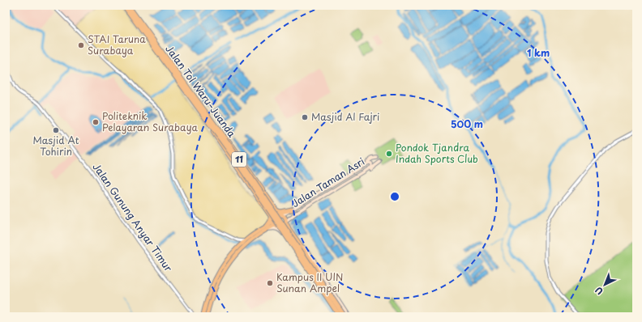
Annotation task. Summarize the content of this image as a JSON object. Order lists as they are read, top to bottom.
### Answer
{
  "streets": {
    "highway": ["Jalan Tol Waru–Juanda", "11"],
    "main road": ["Jalan Taman Asri"],
    "street": ["Jalan Gunung Anyar Timur"]
  },
  "places": [
    "STAI Taruna Surabaya",
    "Masjid Al Fajri",
    "Politeknik Pelayaran Surabaya",
    "Masjid At Tohirin",
    "Pondok Tjandra Indah Sports Club",
    "Kampus II UIN Sunan Ampel"
  ],
  "north": "bottom left",
  "rings": ["1 km", "500 m"]
}
